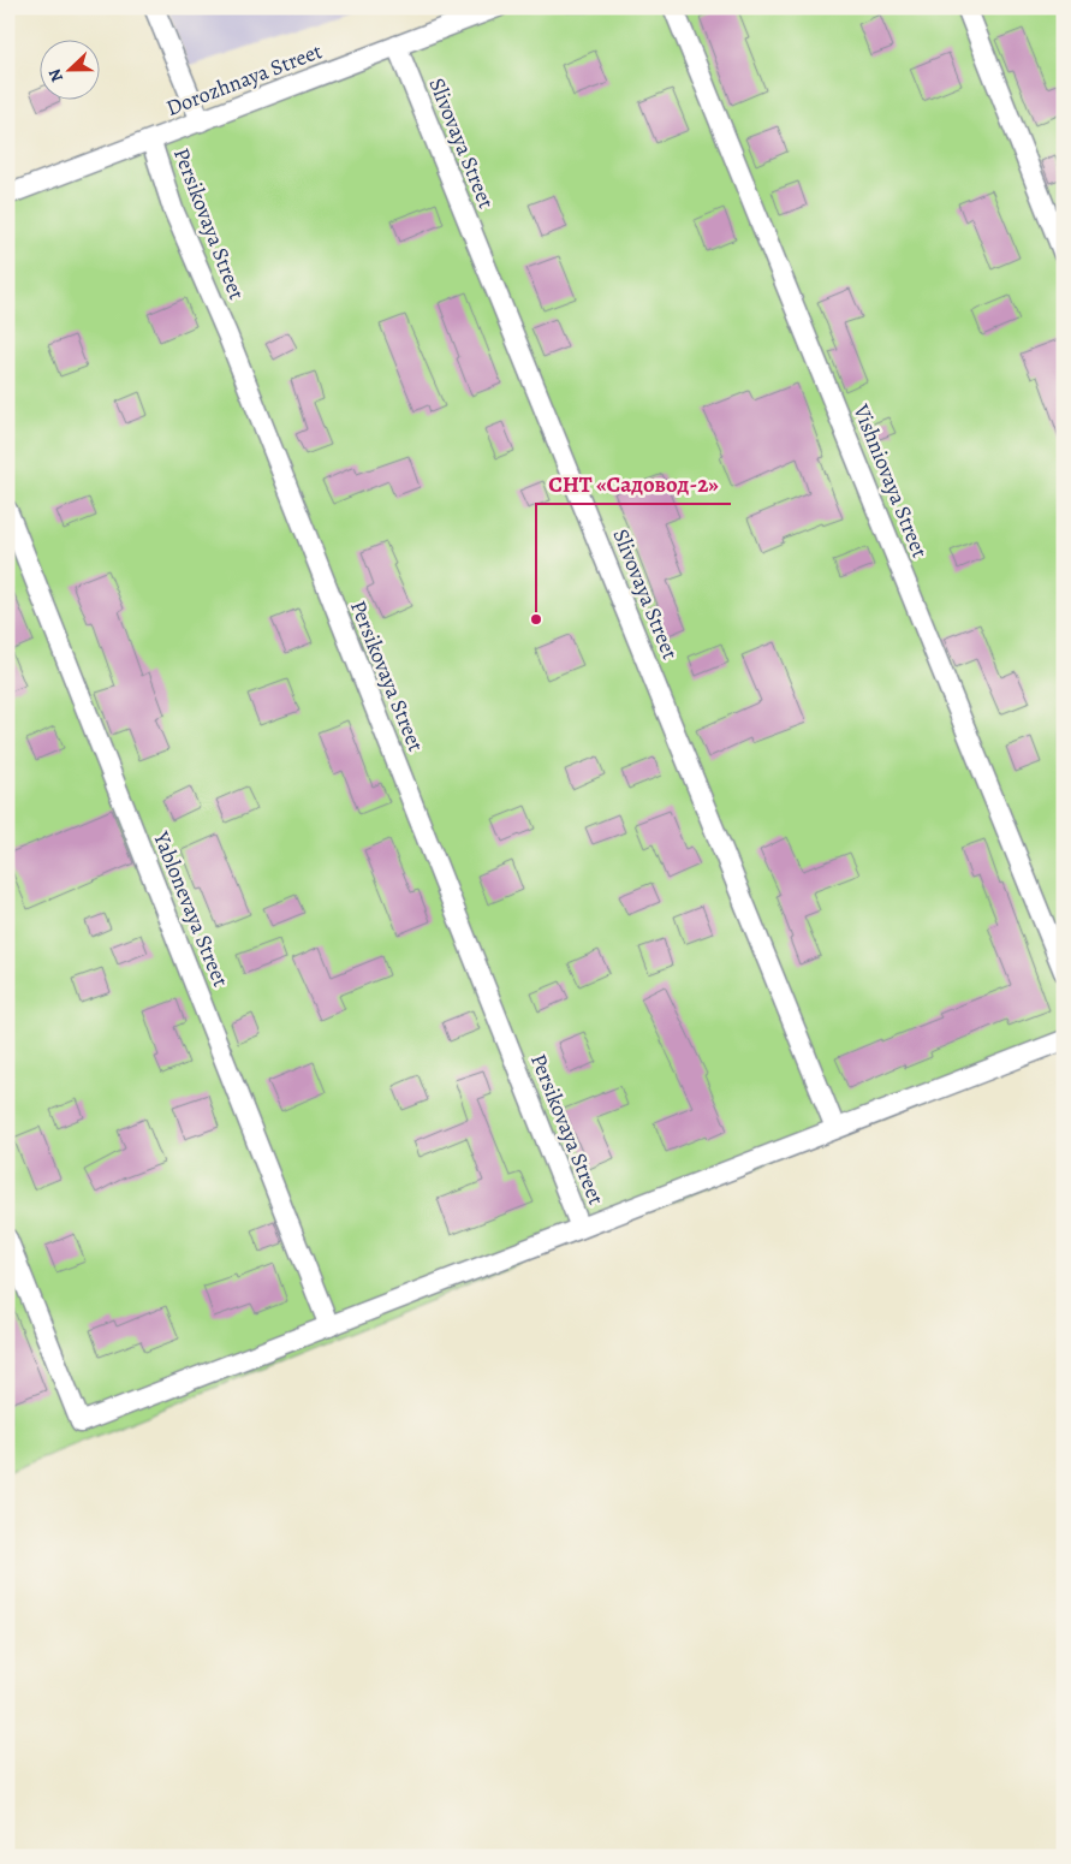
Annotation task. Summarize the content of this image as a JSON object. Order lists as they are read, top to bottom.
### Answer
{
  "streets": {
    "street": [
      "Dorozhnaya Street",
      "Slivovaya Street",
      "Persikovaya Street",
      "Vishniovaya Street",
      "Yablonevaya Street"
    ]
  },
  "crossings": [
    ["Dorozhnaya Street", "Slivovaya Street"],
    ["Dorozhnaya Street", "Persikovaya Street"]
  ],
  "places": ["СНТ «Садовод-2»"],
  "north": "left"
}
